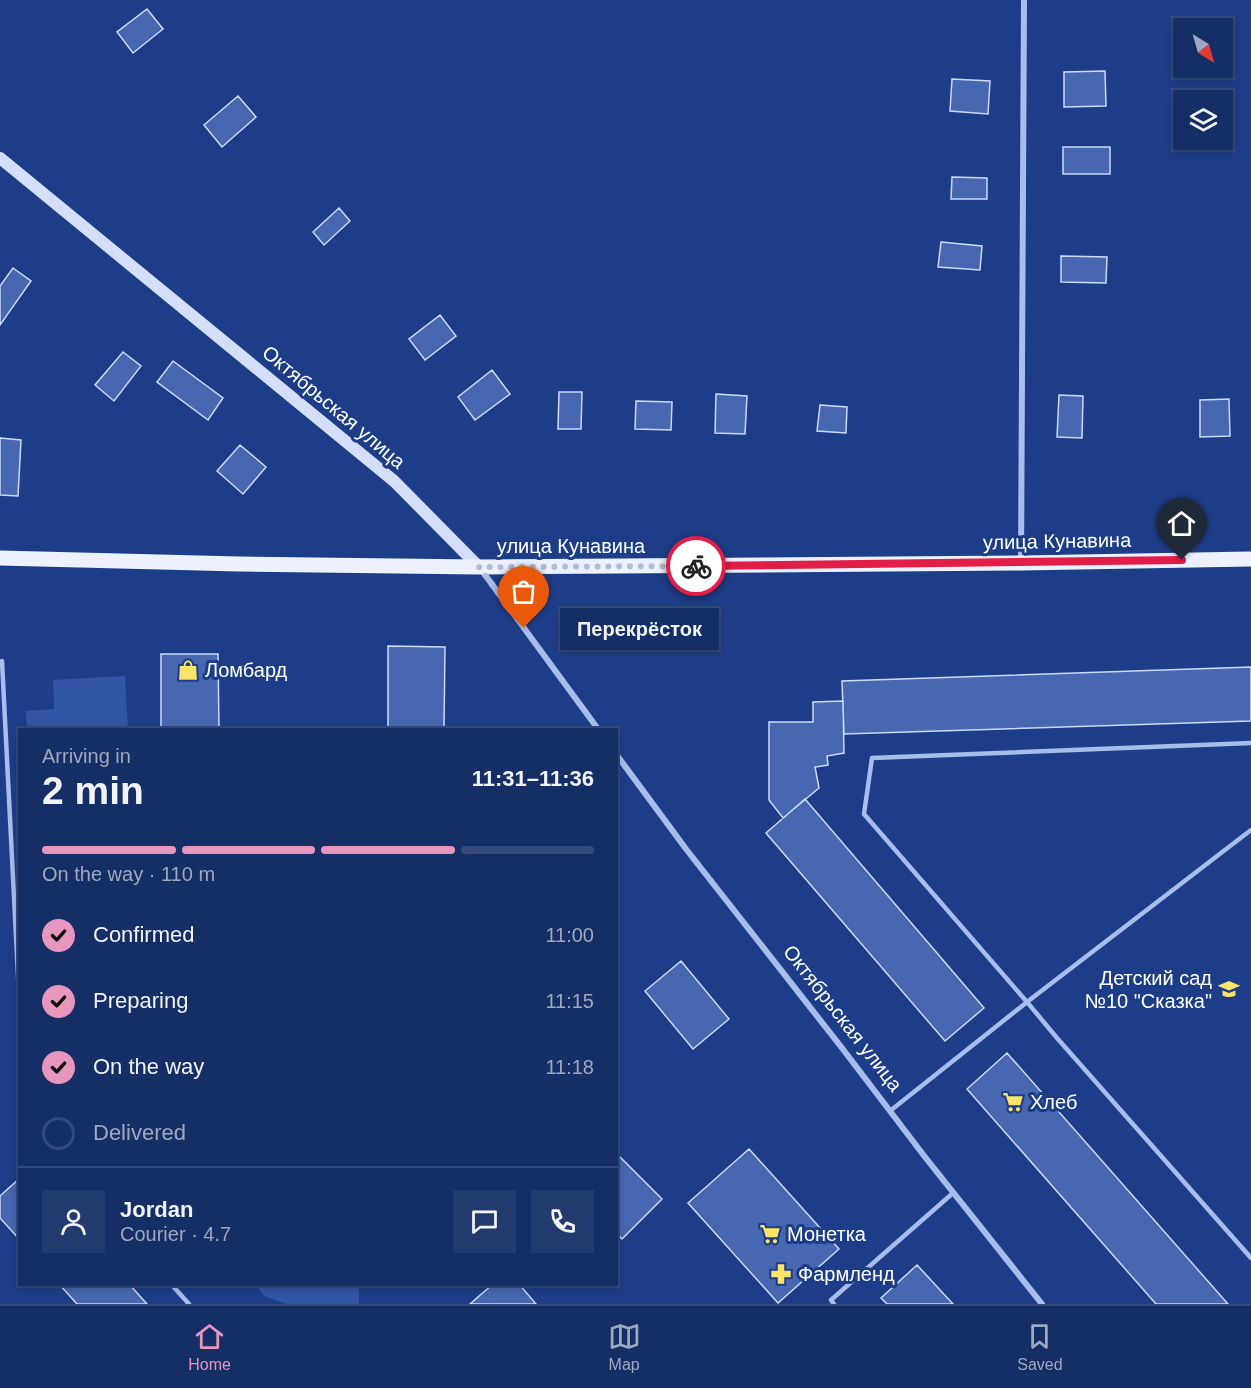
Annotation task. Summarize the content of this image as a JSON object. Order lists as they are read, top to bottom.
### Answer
{
  "streets": {
    "main road": ["Октябрьская улица", "улица Кунавина"]
  },
  "crossings": [
    ["Октябрьская улица", "улица Кунавина"]
  ],
  "places": {
    "other": ["Перекрёсток"],
    "shop": ["Ломбард"],
    "school or university": ["Детский сад №10 \"Сказка\""],
    "supermarket": ["Хлеб", "Монетка"],
    "pharmacy": ["Фармленд"]
  },
  "north": "bottom right",
  "page": {
    "bubble": "Перекрёсток",
    "heading": ["2 min", "Arriving in", "11:31–11:36"],
    "panel": ["Jordan", "Courier · 4.7"],
    "bar": "On the way · 110 m",
    "list": [
      ["Confirmed", "11:00"],
      ["Preparing", "11:15"],
      ["On the way", "11:18"],
      "Delivered"
    ],
    "tabs": ["Home", "Map", "Saved"]
  }
}
